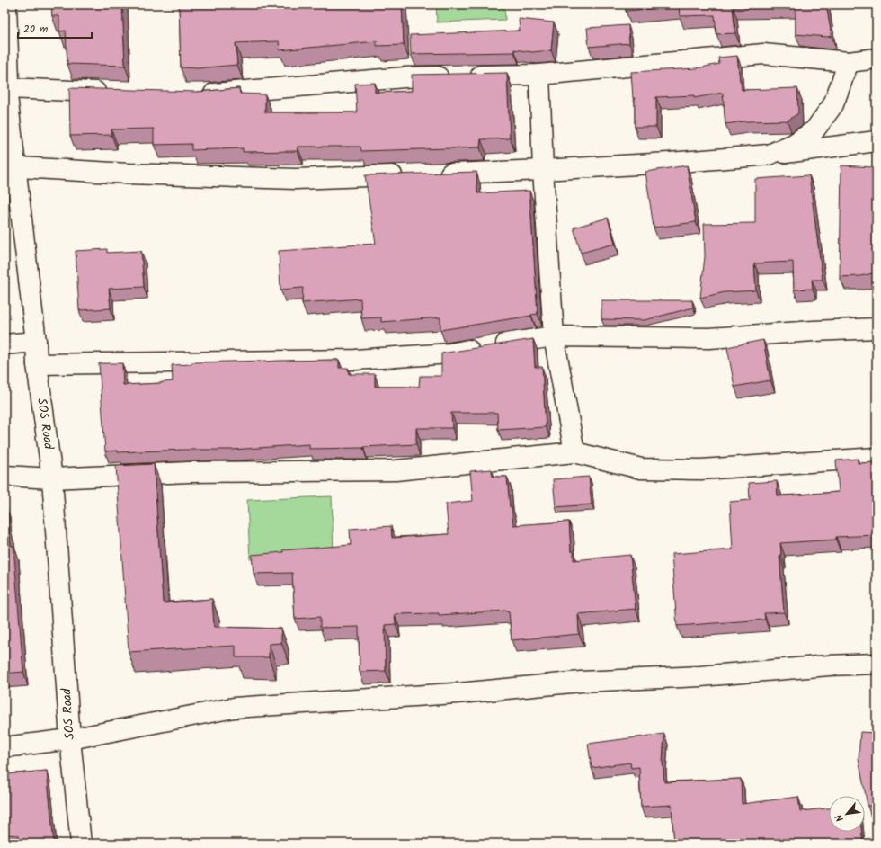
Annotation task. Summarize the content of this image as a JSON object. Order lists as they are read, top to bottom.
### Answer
{
  "streets": {
    "street": ["SOS Road"]
  },
  "scale_bar": "20 m",
  "north": "bottom left"
}
